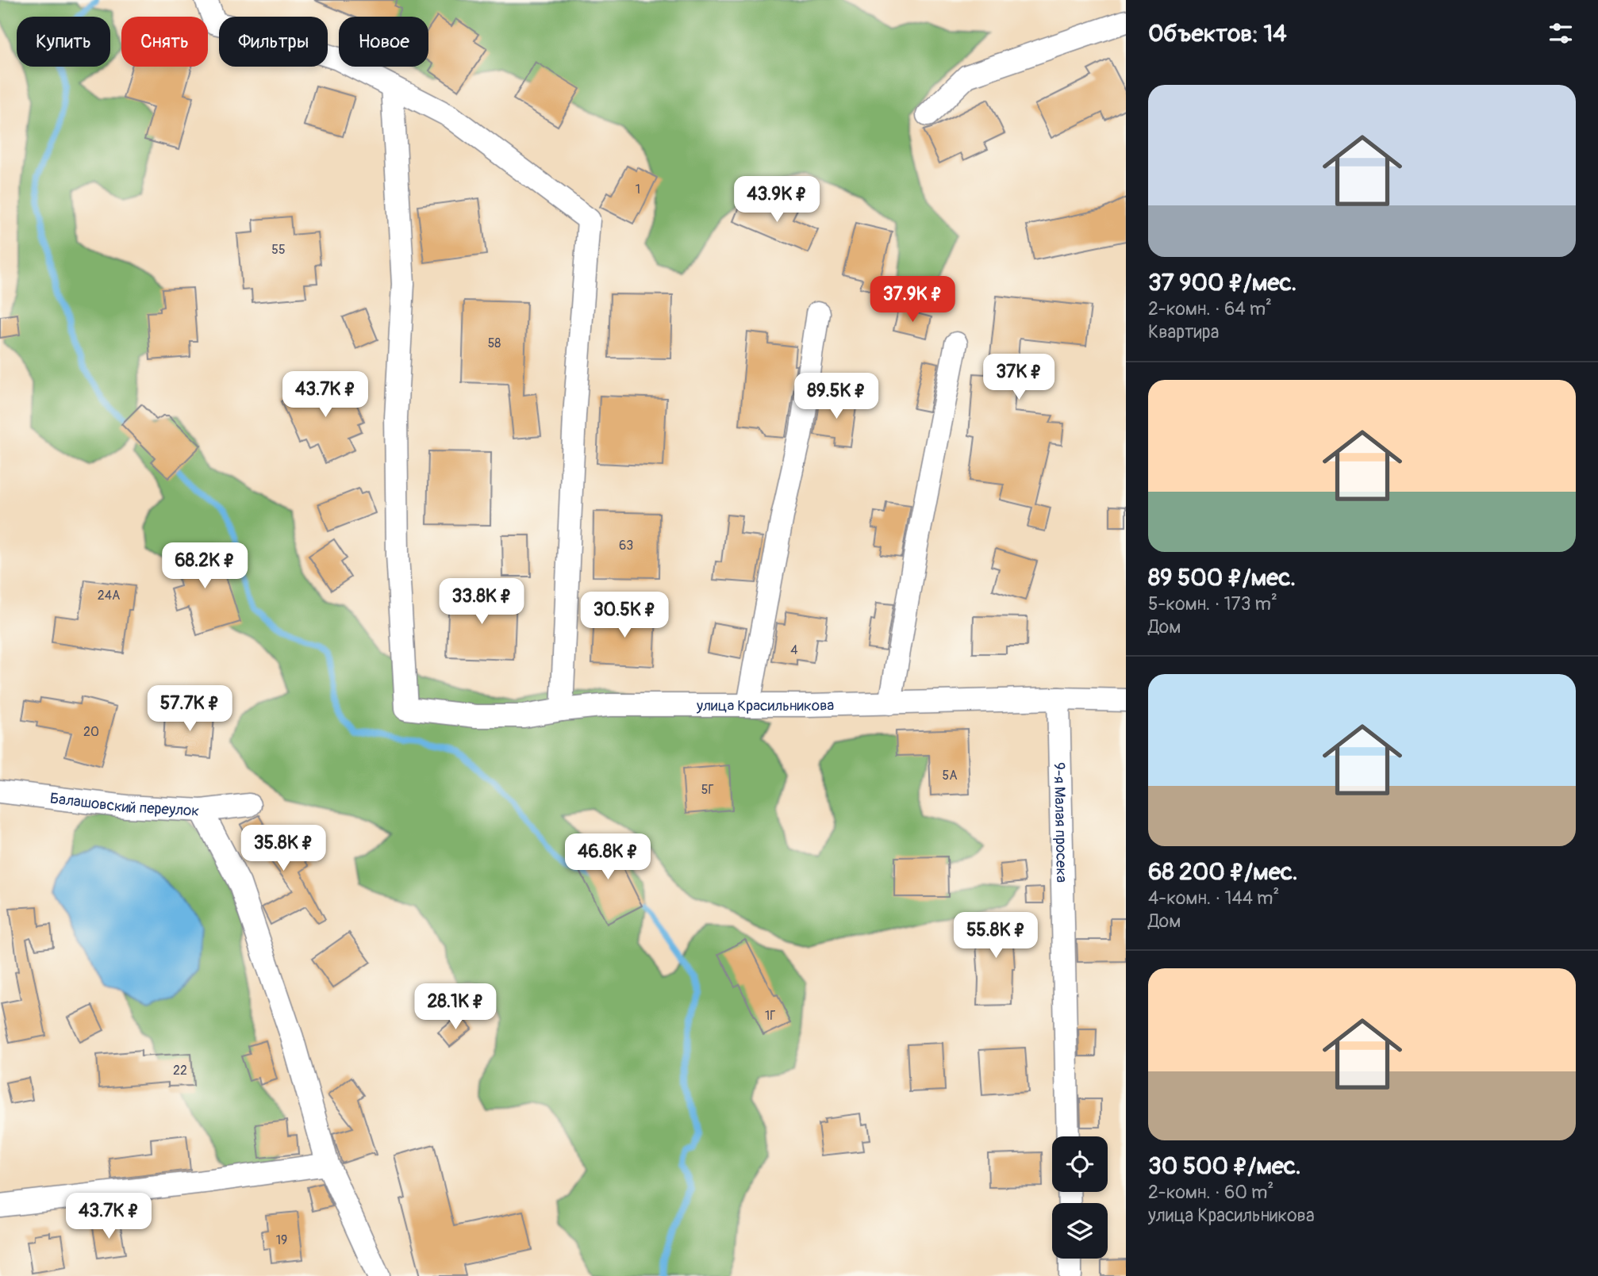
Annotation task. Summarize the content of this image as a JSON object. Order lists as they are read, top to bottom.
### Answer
{
  "streets": {
    "street": ["улица Красильникова", "Балашовский переулок", "9-я Малая просека"]
  },
  "crossings": [
    ["улица Красильникова", "9-я Малая просека"]
  ],
  "house_numbers": [
    "1",
    "55",
    "58",
    "63",
    "24А",
    "4",
    "20",
    "5А",
    "5Г",
    "1Г",
    "22",
    "19"
  ],
  "page": {
    "heading": "Объектов: 14",
    "chip": [
      "Купить",
      "Снять",
      "Фильтры",
      "Новое"
    ],
    "list": [
      {
        "name": "37 900 ₽/мес.",
        "note": "2-комн. · 64 m² · Квартира"
      },
      {
        "name": "89 500 ₽/мес.",
        "note": "5-комн. · 173 m² · Дом"
      },
      {
        "name": "68 200 ₽/мес.",
        "note": "4-комн. · 144 m² · Дом"
      },
      {
        "name": "30 500 ₽/мес.",
        "note": "2-комн. · 60 m² · улица Красильникова"
      }
    ],
    "price": [
      "43.9K ₽",
      "37.9K ₽",
      "37K ₽",
      "43.7K ₽",
      "89.5K ₽",
      "68.2K ₽",
      "33.8K ₽",
      "30.5K ₽",
      "57.7K ₽",
      "35.8K ₽",
      "46.8K ₽",
      "55.8K ₽",
      "28.1K ₽",
      "43.7K ₽"
    ]
  }
}
